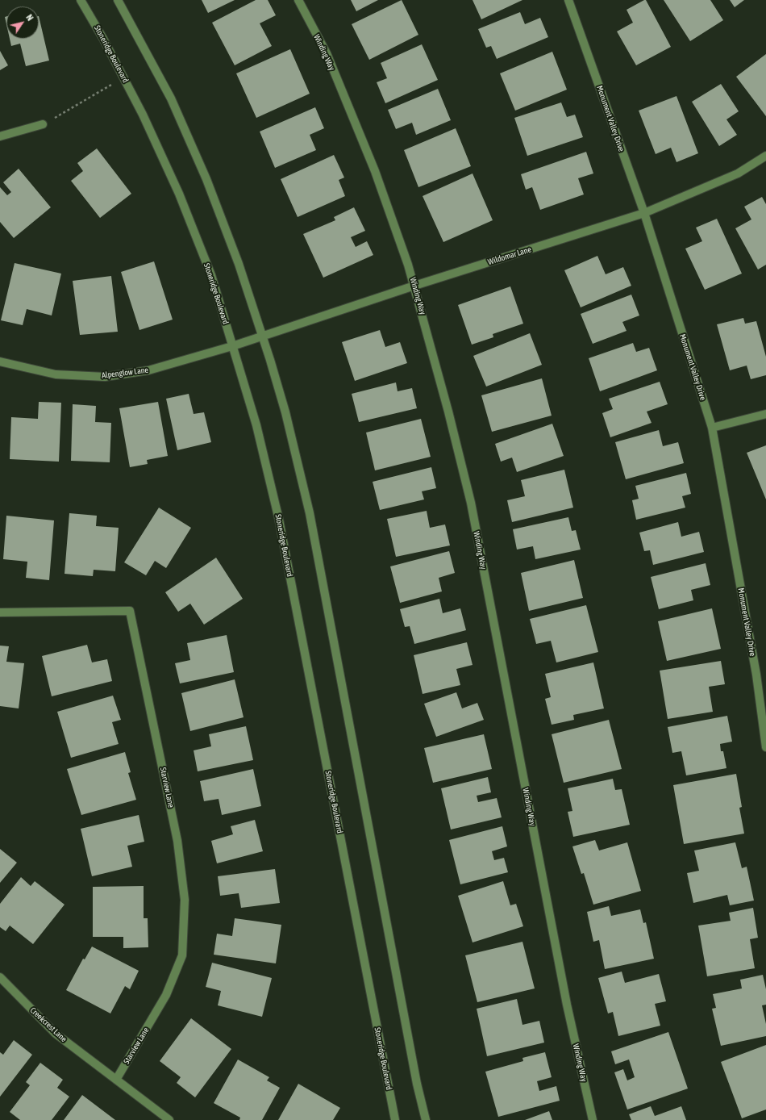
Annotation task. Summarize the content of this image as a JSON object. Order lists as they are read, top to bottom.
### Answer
{
  "streets": {
    "street": [
      "Winding Way",
      "Stoneridge Boulevard",
      "Monument Valley Drive",
      "Wildomar Lane",
      "Alpenglow Lane",
      "Starview Lane",
      "Creekcrest Lane"
    ]
  },
  "crossings": [
    ["Winding Way", "Wildomar Lane"],
    ["Stoneridge Boulevard", "Alpenglow Lane"],
    ["Monument Valley Drive", "Wildomar Lane"],
    ["Wildomar Lane", "Alpenglow Lane"],
    ["Starview Lane", "Creekcrest Lane"]
  ],
  "north": "top right"
}
